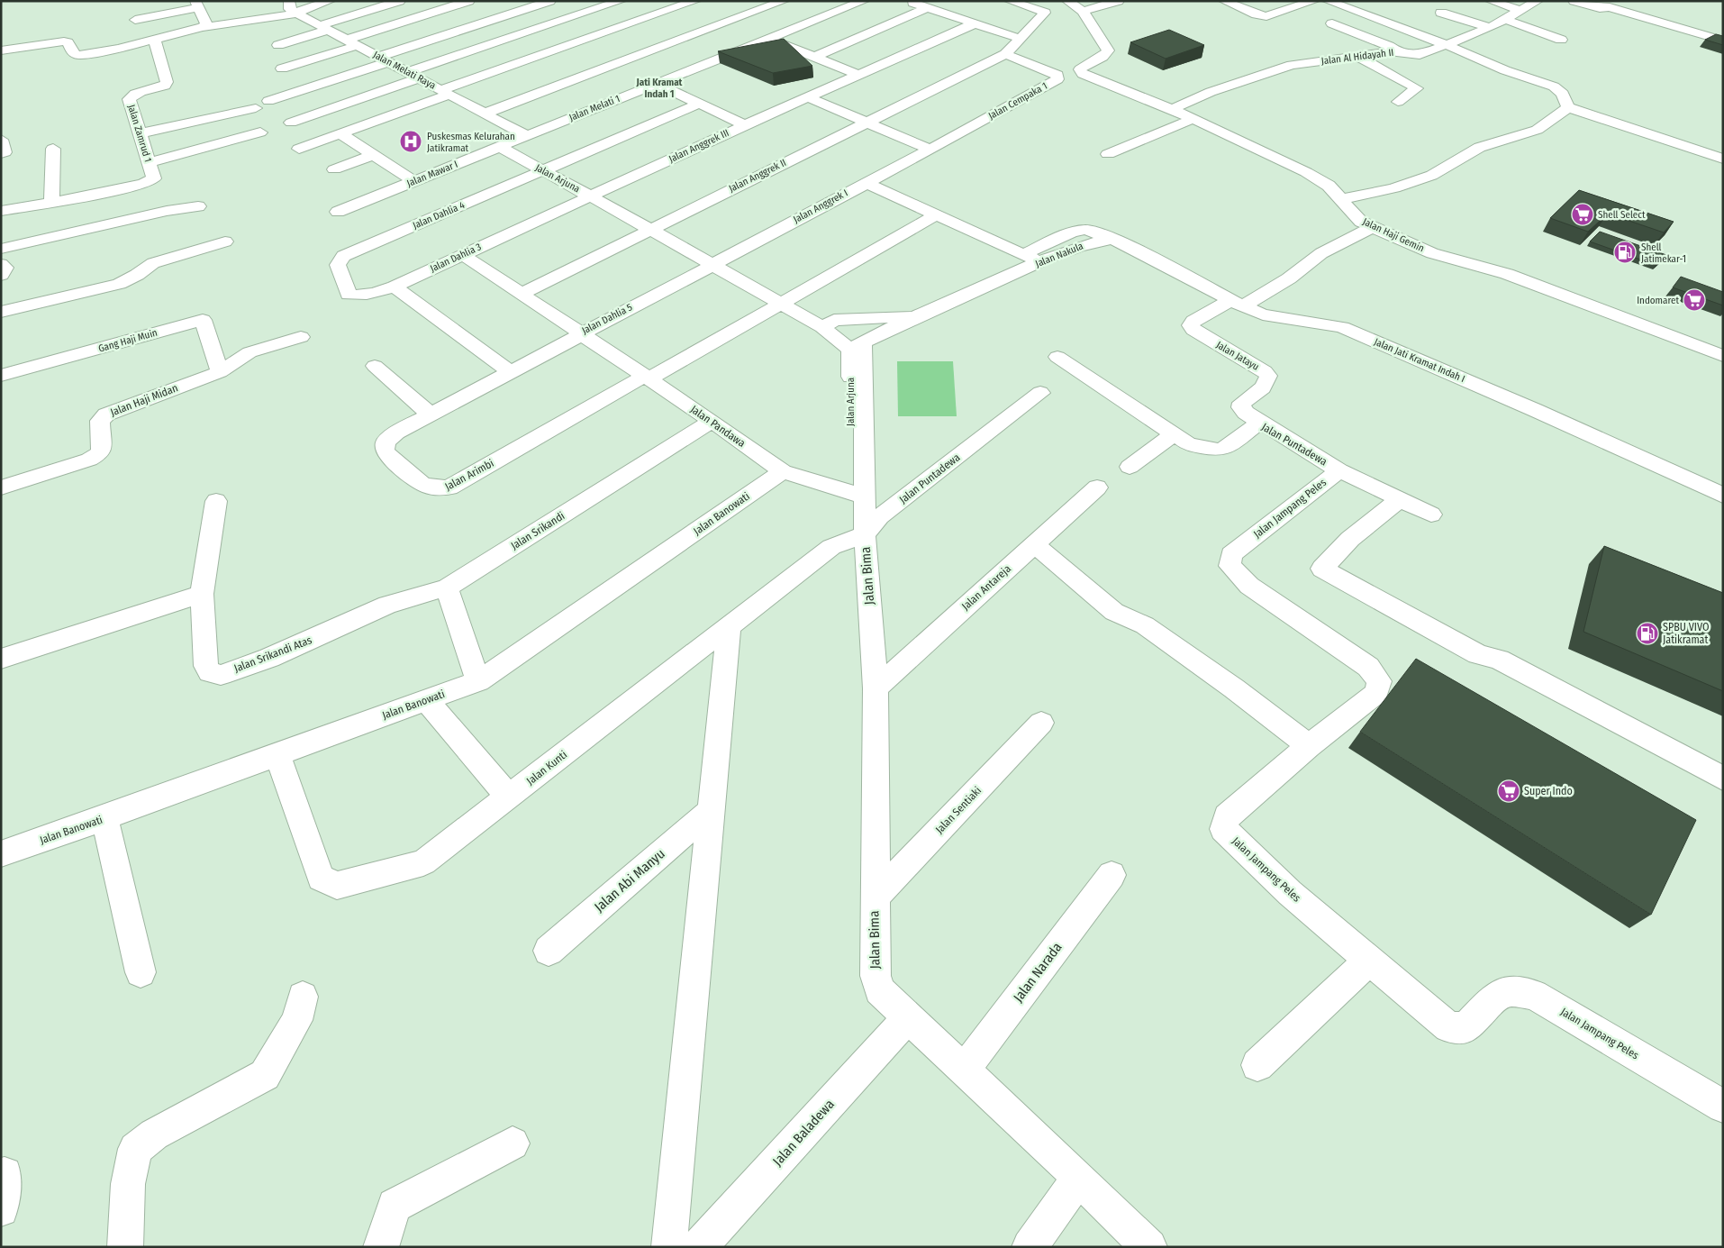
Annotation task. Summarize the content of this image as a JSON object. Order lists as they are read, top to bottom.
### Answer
{
  "streets": {
    "street": [
      "Jalan Al Hidayah II",
      "Jalan Melati Raya",
      "Jalan Cempaka 1",
      "Jalan Melati 1",
      "Jalan Zamrud 1",
      "Jalan Anggrek III",
      "Jalan Mawar I",
      "Jalan Anggrek II",
      "Jalan Arjuna",
      "Jalan Anggrek I",
      "Jalan Dahlia 4",
      "Jalan Haji Gemin",
      "Jalan Nakula",
      "Jalan Dahlia 3",
      "Jalan Dahlia 5",
      "Gang Haji Muin",
      "Jalan Jatayu",
      "Jalan Jati Kramat Indah I",
      "Jalan Haji Midan",
      "Jalan Pandawa",
      "Jalan Puntadewa",
      "Jalan Arimbi",
      "Jalan Jampang Peles",
      "Jalan Banowati",
      "Jalan Srikandi",
      "Jalan Bima",
      "Jalan Antareja",
      "Jalan Srikandi Atas",
      "Jalan Kunti",
      "Jalan Sentiaki",
      "Jalan Abi Manyu",
      "Jalan Narada",
      "Jalan Baladewa"
    ]
  },
  "crossings": [
    ["Jalan Al Hidayah II", "Jalan Haji Gemin"],
    ["Jalan Melati Raya", "Jalan Melati 1"],
    ["Jalan Melati Raya", "Jalan Mawar I"],
    ["Jalan Cempaka 1", "Jalan Anggrek II"],
    ["Jalan Cempaka 1", "Jalan Anggrek I"],
    ["Jalan Melati 1", "Jalan Mawar I"],
    ["Jalan Anggrek III", "Jalan Arjuna"],
    ["Jalan Anggrek III", "Jalan Dahlia 3"],
    ["Jalan Mawar I", "Jalan Arjuna"],
    ["Jalan Anggrek II", "Jalan Arjuna"],
    ["Jalan Anggrek II", "Jalan Dahlia 5"],
    ["Jalan Arjuna", "Jalan Anggrek I"],
    ["Jalan Arjuna", "Jalan Dahlia 4"],
    ["Jalan Arjuna", "Jalan Nakula"],
    ["Jalan Arjuna", "Jalan Dahlia 3"],
    ["Jalan Arjuna", "Jalan Dahlia 5"],
    ["Jalan Arjuna", "Jalan Pandawa"],
    ["Jalan Arjuna", "Jalan Puntadewa"],
    ["Jalan Arjuna", "Jalan Bima"],
    ["Jalan Arjuna", "Jalan Kunti"],
    ["Jalan Anggrek I", "Jalan Dahlia 5"],
    ["Jalan Dahlia 4", "Jalan Dahlia 3"],
    ["Jalan Nakula", "Jalan Jati Kramat Indah I"],
    ["Jalan Dahlia 3", "Jalan Dahlia 5"],
    ["Jalan Dahlia 5", "Jalan Pandawa"],
    ["Jalan Dahlia 5", "Jalan Arimbi"],
    ["Gang Haji Muin", "Jalan Haji Midan"],
    ["Jalan Jatayu", "Jalan Jati Kramat Indah I"],
    ["Jalan Jatayu", "Jalan Puntadewa"],
    ["Jalan Pandawa", "Jalan Puntadewa"],
    ["Jalan Pandawa", "Jalan Arimbi"],
    ["Jalan Pandawa", "Jalan Banowati"],
    ["Jalan Pandawa", "Jalan Srikandi"],
    ["Jalan Pandawa", "Jalan Bima"],
    ["Jalan Pandawa", "Jalan Kunti"],
    ["Jalan Puntadewa", "Jalan Jampang Peles"],
    ["Jalan Puntadewa", "Jalan Bima"],
    ["Jalan Puntadewa", "Jalan Kunti"],
    ["Jalan Banowati", "Jalan Kunti"],
    ["Jalan Srikandi", "Jalan Srikandi Atas"],
    ["Jalan Bima", "Jalan Antareja"],
    ["Jalan Bima", "Jalan Kunti"],
    ["Jalan Bima", "Jalan Sentiaki"],
    ["Jalan Bima", "Jalan Narada"],
    ["Jalan Bima", "Jalan Baladewa"]
  ],
  "districts": ["Jati Kramat Indah 1"],
  "places": {
    "hospital": ["Puskesmas Kelurahan Jatikramat"],
    "supermarket": ["Shell Select", "Indomaret", "Super Indo"],
    "fuel station": ["Shell Jatimekar-1", "SPBU VIVO Jatikramat"]
  }
}
